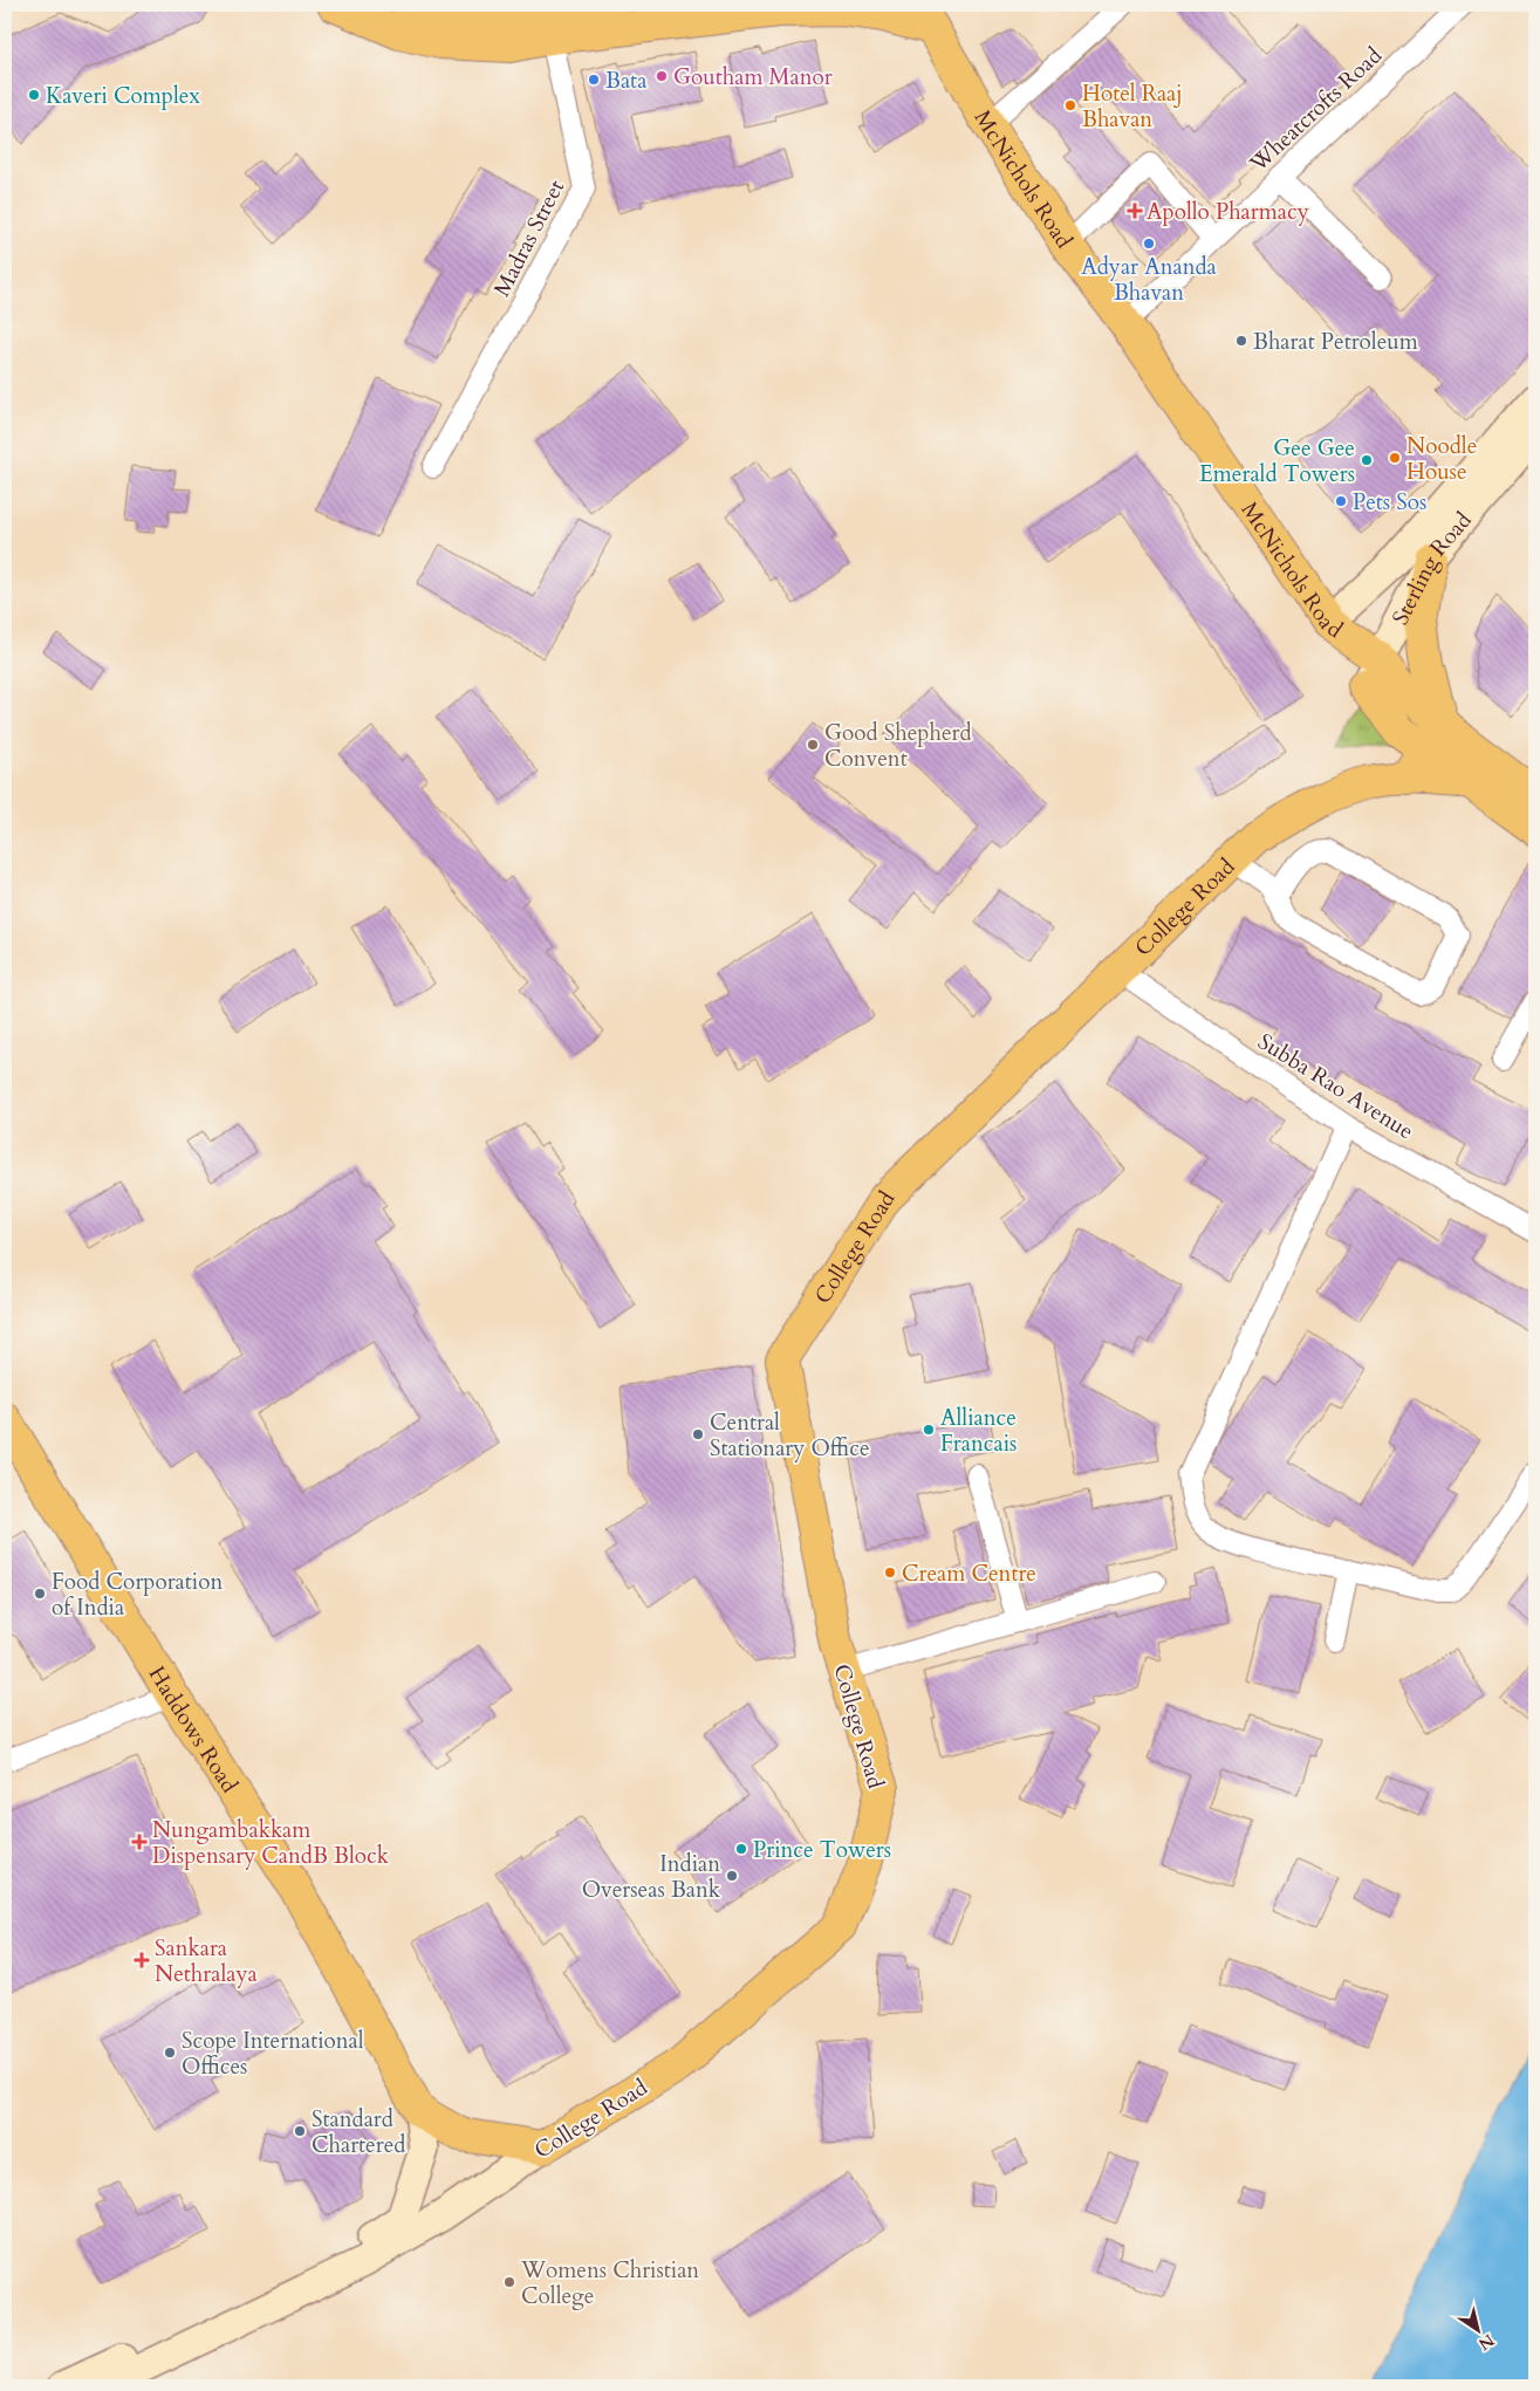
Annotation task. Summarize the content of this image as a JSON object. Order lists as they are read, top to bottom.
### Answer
{
  "streets": {
    "main road": [
      "McNichols Road",
      "Sterling Road",
      "College Road",
      "Haddows Road"
    ],
    "street": ["Wheatcrofts Road", "Madras Street", "Subba Rao Avenue"]
  },
  "crossings": [
    ["Wheatcrofts Road", "McNichols Road"],
    ["McNichols Road", "Sterling Road"],
    ["College Road", "Subba Rao Avenue"]
  ],
  "places": {
    "other": [
      "Goutham Manor",
      "Bata",
      "Kaveri Complex",
      "Hotel Raaj Bhavan",
      "Adyar Ananda Bhavan",
      "Bharat Petroleum",
      "Noodle House",
      "Gee Gee Emerald Towers",
      "Pets Sos",
      "Good Shepherd Convent",
      "Alliance Francais",
      "Central Stationary Office",
      "Cream Centre",
      "Food Corporation of India",
      "Prince Towers",
      "Indian Overseas Bank",
      "Scope International Offices",
      "Standard Chartered",
      "Womens Christian College"
    ],
    "health": ["Apollo Pharmacy", "Nungambakkam Dispensary CandB Block", "Sankara Nethralaya"]
  },
  "north": "bottom right"
}
